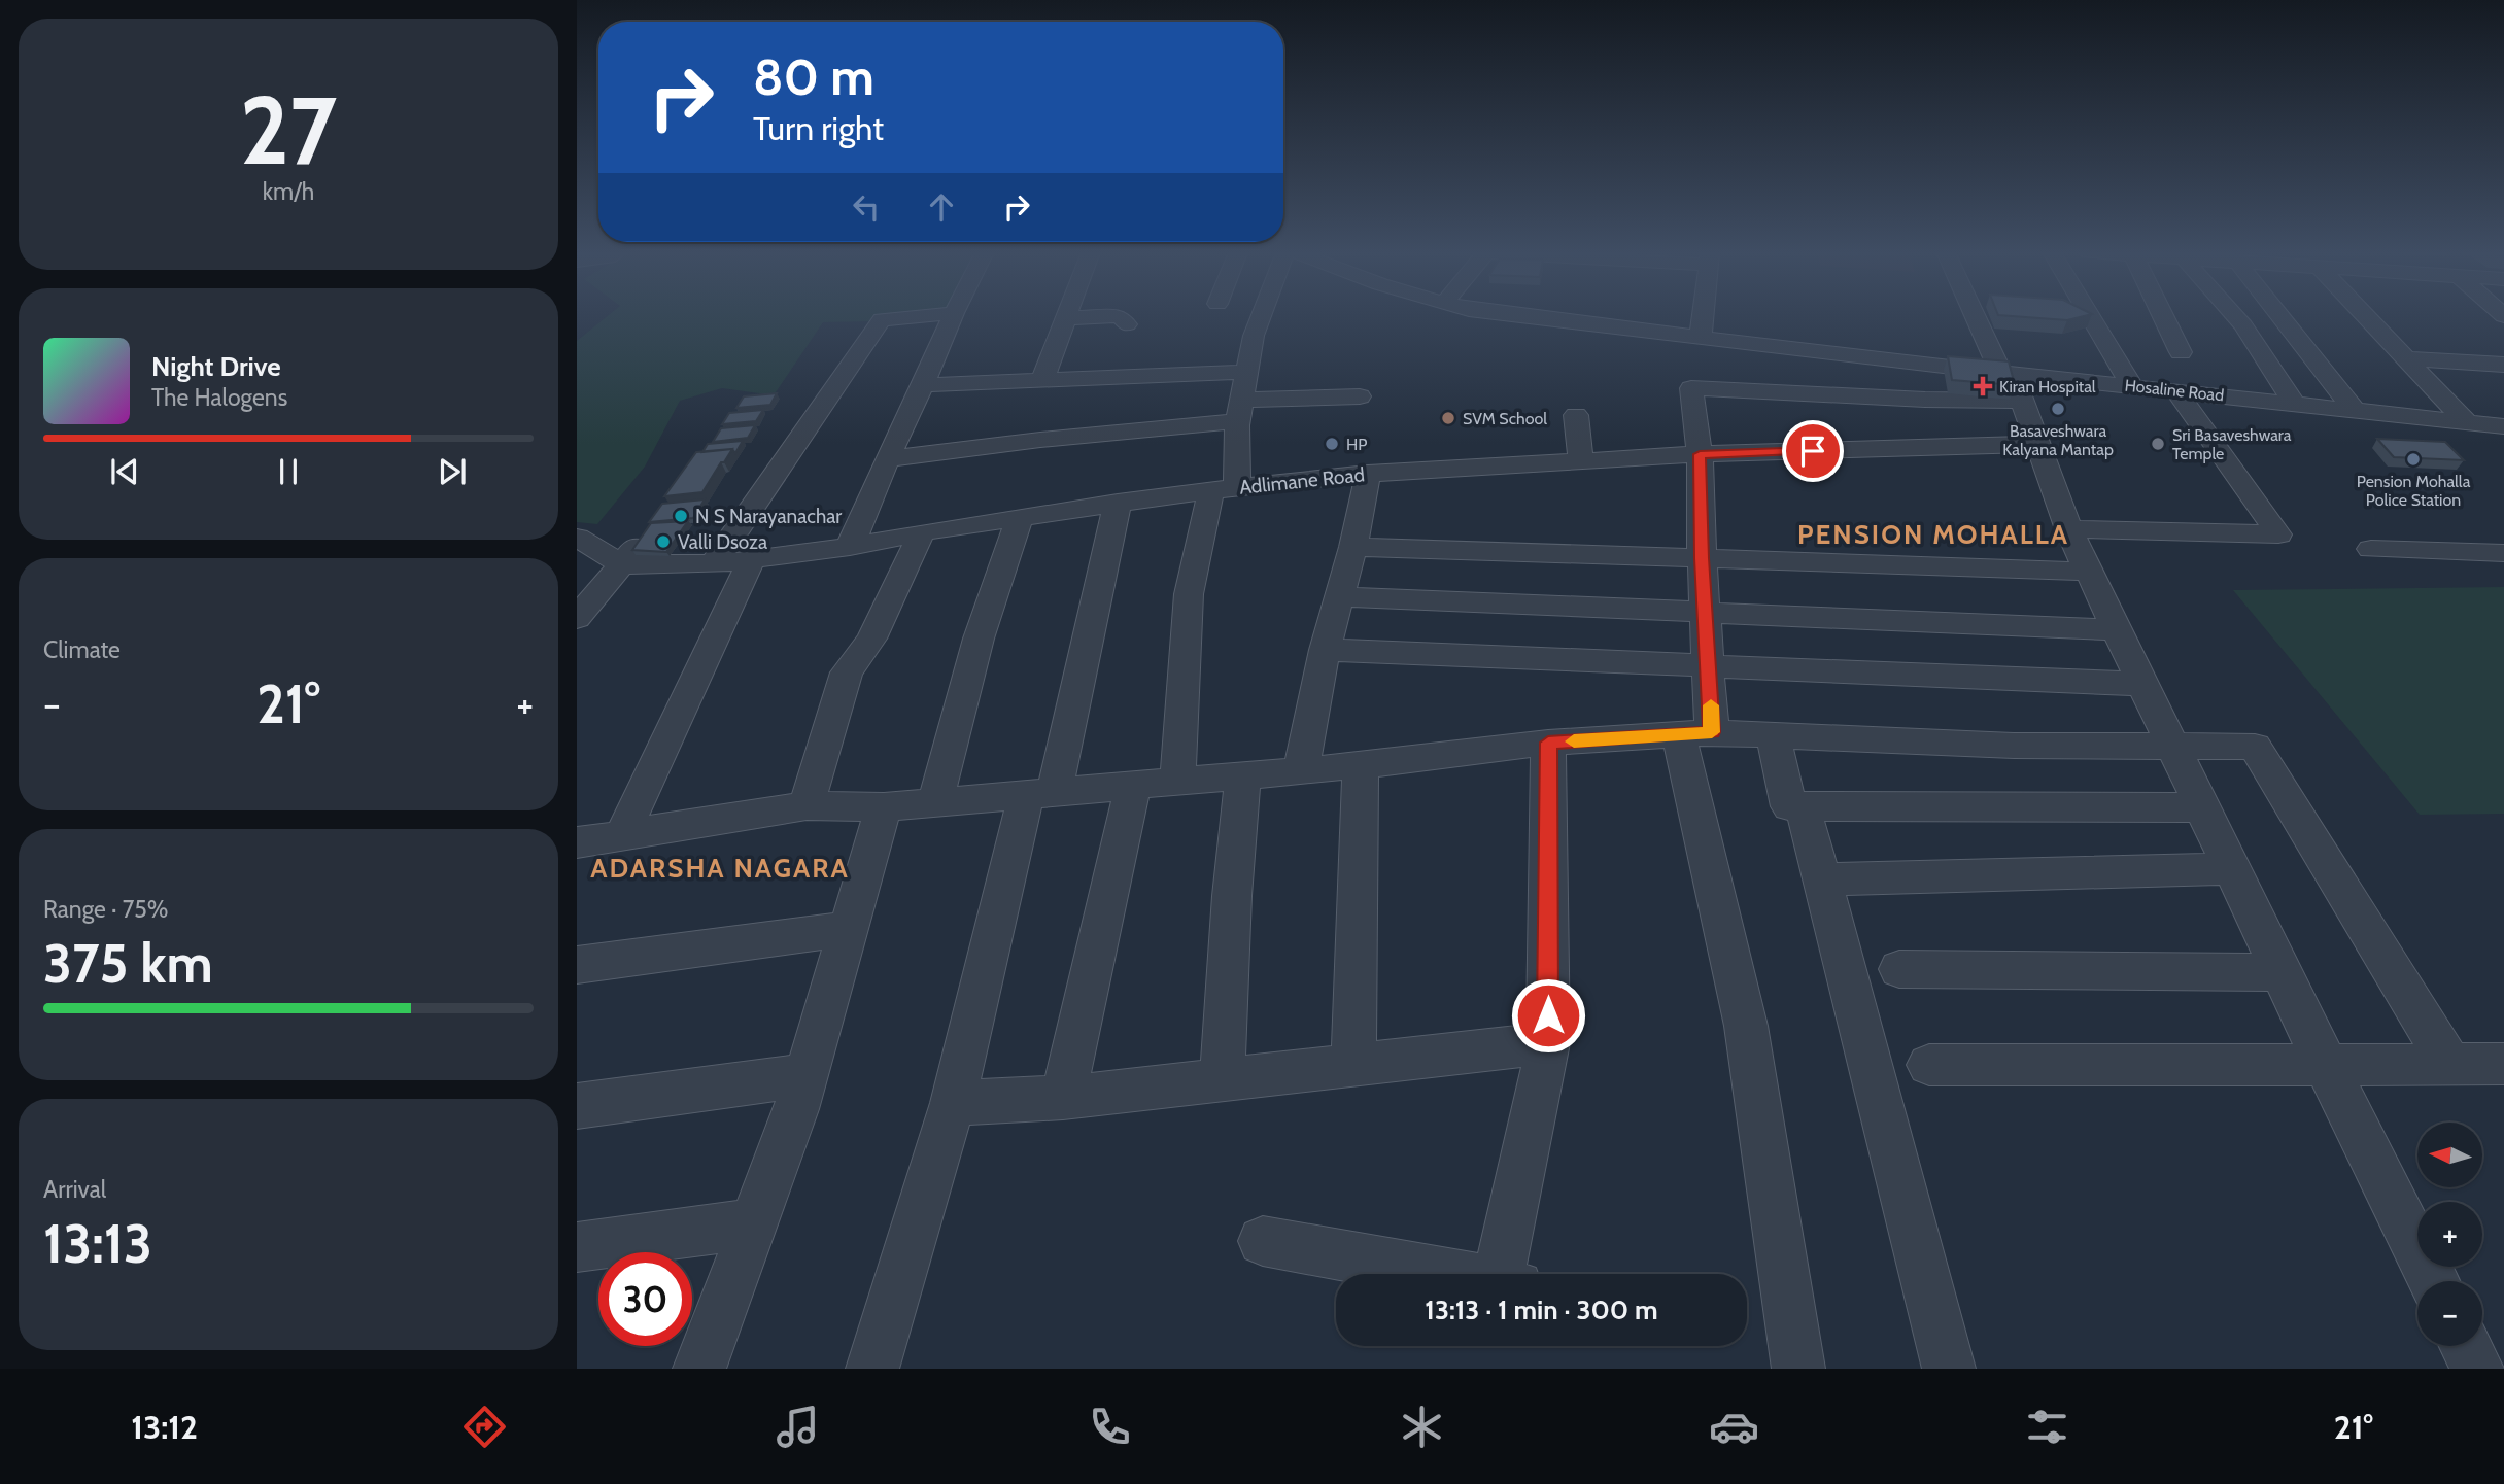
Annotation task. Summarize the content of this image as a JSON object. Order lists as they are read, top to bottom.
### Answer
{
  "streets": {
    "street": ["Hosaline Road", "Adlimane Road"]
  },
  "districts": ["PENSION MOHALLA", "ADARSHA NAGARA"],
  "places": {
    "health": ["Kiran Hospital"],
    "other": [
      "Basaveshwara Kalyana Mantap",
      "SVM School",
      "HP",
      "Sri Basaveshwara Temple",
      "Pension Mohalla Police Station",
      "N S Narayanachar",
      "Valli Dsoza"
    ]
  },
  "north": "left",
  "page": {
    "tile": [
      ["27", "km/h"],
      "Climate",
      ["Range · 75%", "375 km"],
      ["Arrival", "13:13"]
    ],
    "turn": ["80 m", "Turn right"],
    "song": ["Night Drive", "The Halogens"],
    "heat": ["−", "21°", "+"],
    "map_buttons": ["+", "−"],
    "limit": "30",
    "trip": "13:13 · 1 min · 300 m",
    "tabs": ["13:12", "21°"]
  }
}
